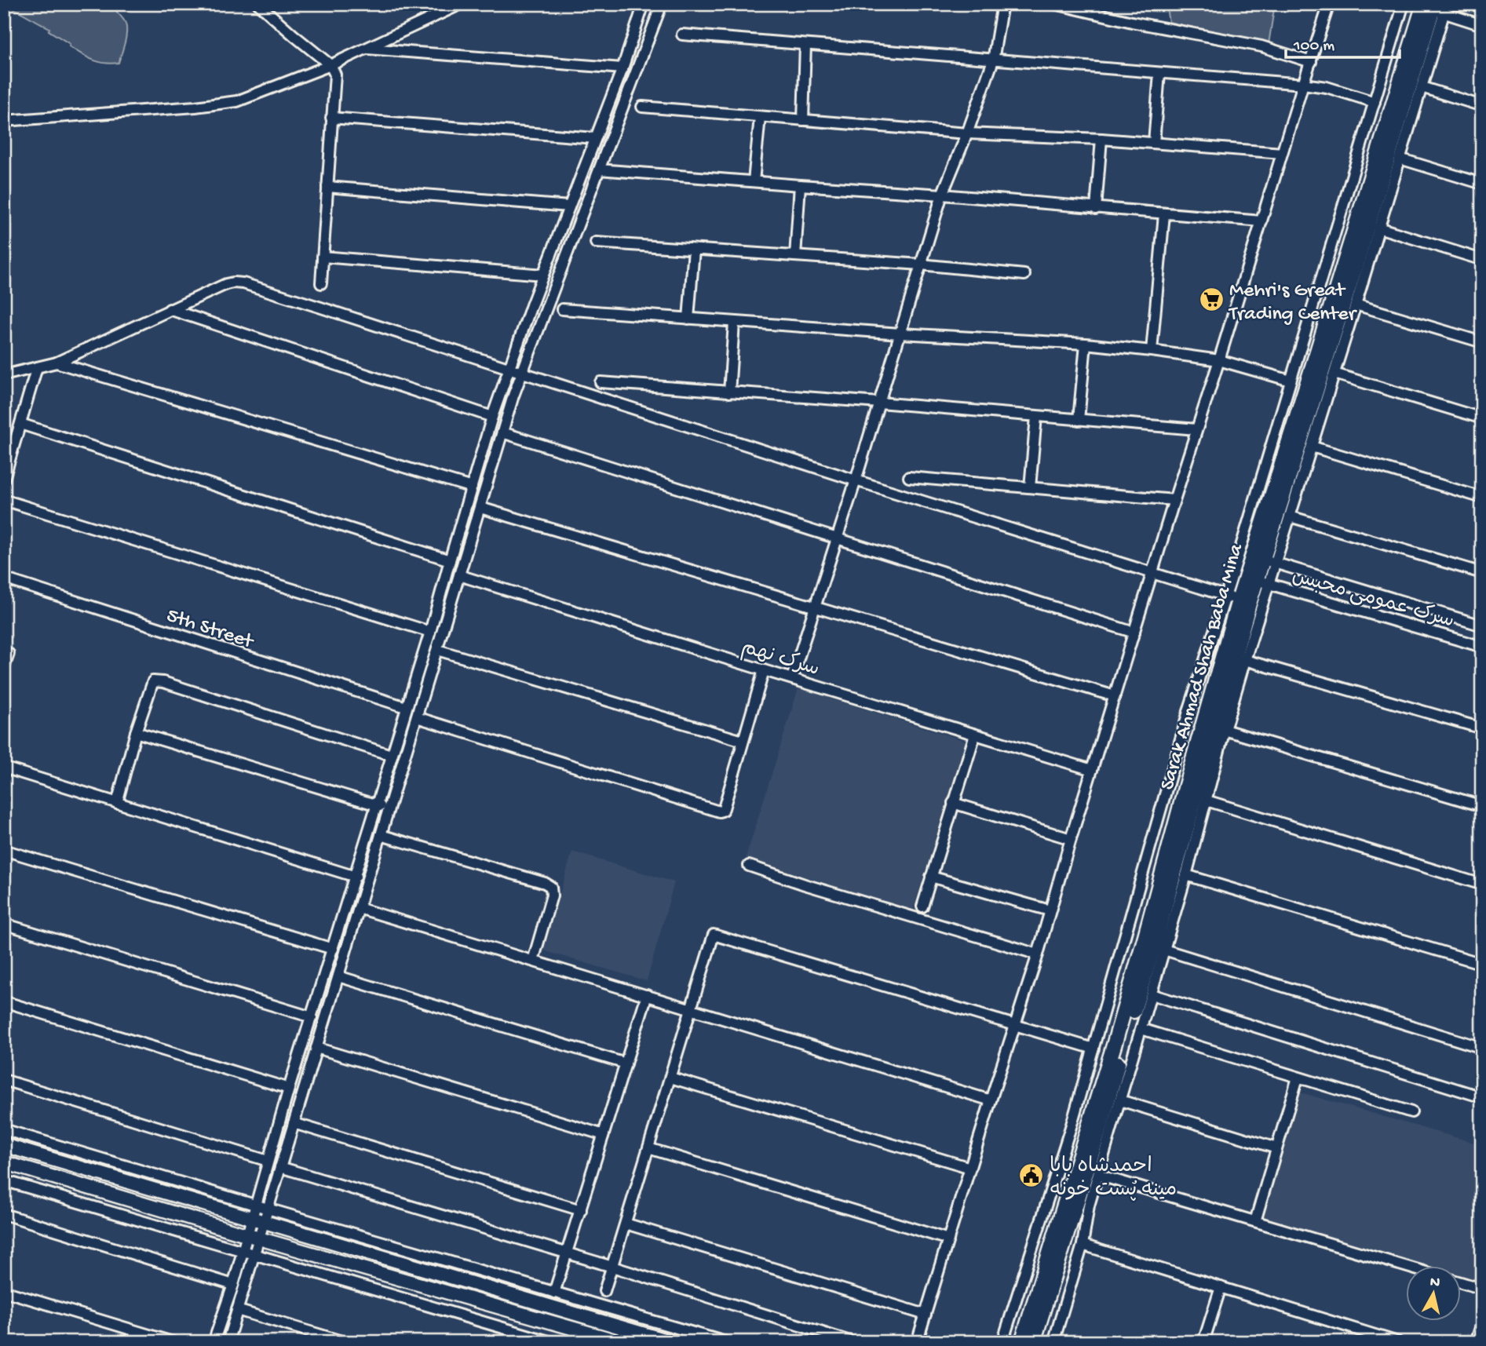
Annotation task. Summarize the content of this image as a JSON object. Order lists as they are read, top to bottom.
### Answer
{
  "streets": {
    "highway": ["Sarak Ahmad Shah Baba Mina"],
    "street": ["سرک عمومی محبس", "5th Street", "سرک نهم"]
  },
  "places": {
    "supermarket": ["Mehri's Great Trading Center"],
    "public building": ["احمدشاه بابا مینه پُست خونه"]
  },
  "scale_bar": "100 m",
  "north": "top"
}
